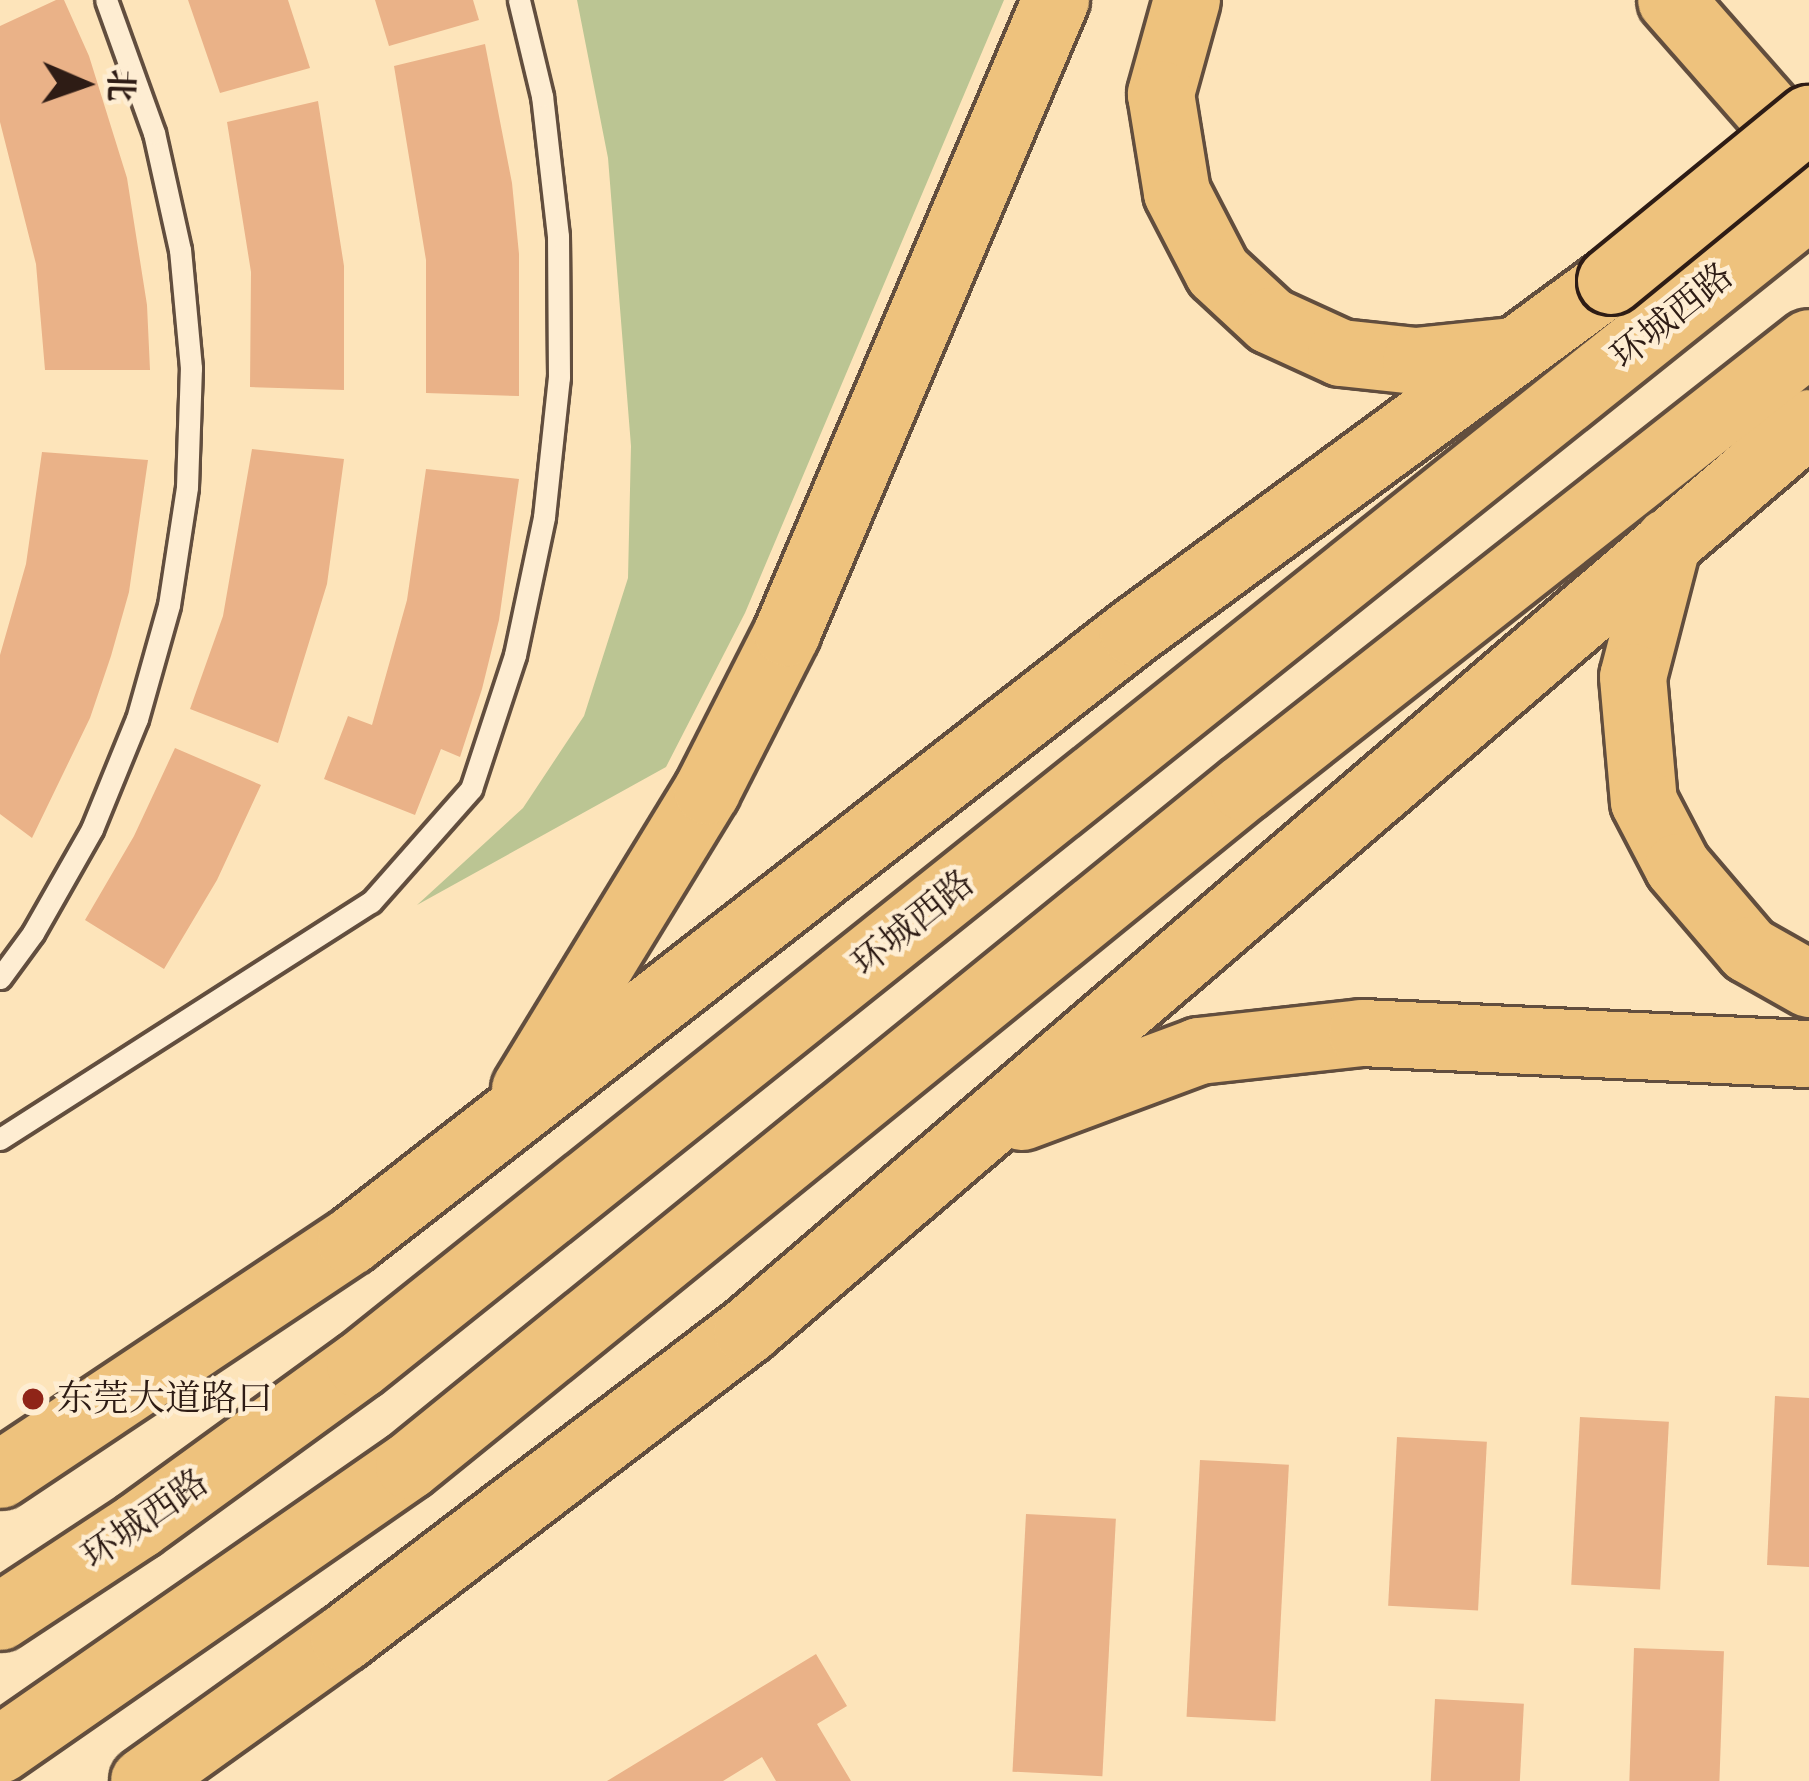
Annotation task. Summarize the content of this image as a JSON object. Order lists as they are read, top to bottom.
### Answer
{
  "streets": {
    "main road": ["环城西路"]
  },
  "places": ["东莞大道路口"],
  "north": "right"
}
